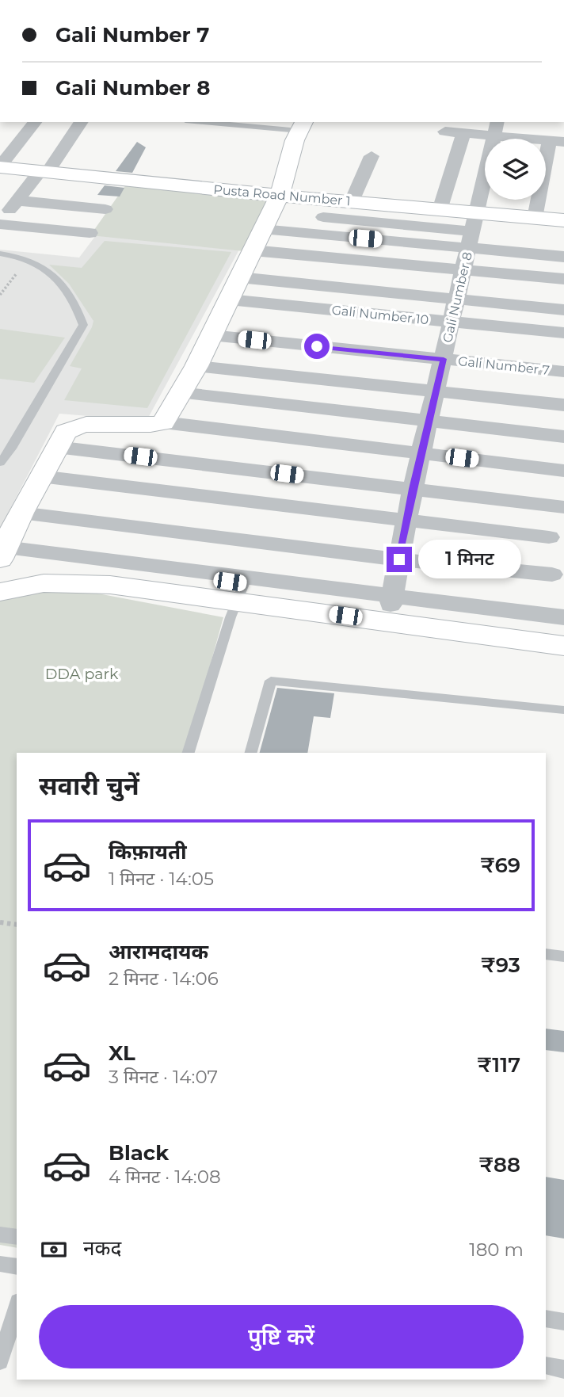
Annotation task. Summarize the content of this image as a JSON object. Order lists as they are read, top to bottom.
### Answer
{
  "streets": {
    "street": [
      "Pusta Road Number 1",
      "Gali Number 8",
      "Gali Number 10",
      "Gali Number 7"
    ]
  },
  "crossings": [
    ["Pusta Road Number 1", "Gali Number 8"],
    ["Gali Number 8", "Gali Number 10"],
    ["Gali Number 8", "Gali Number 7"]
  ],
  "parks": ["DDA park"],
  "page": {
    "banner": ["Gali Number 7", "Gali Number 8"],
    "bubble": "1 मिनट",
    "heading": "सवारी चुनें",
    "list": [
      {
        "name": "किफ़ायती",
        "note": "1 मिनट · 14:05",
        "value": "₹69"
      },
      {
        "name": "आरामदायक",
        "note": "2 मिनट · 14:06",
        "value": "₹93"
      },
      {
        "name": "XL",
        "note": "3 मिनट · 14:07",
        "value": "₹117"
      },
      {
        "name": "Black",
        "note": "4 मिनट · 14:08",
        "value": "₹88"
      }
    ],
    "pay": ["नकद", "180 m"],
    "buttons": "पुष्टि करें"
  }
}
